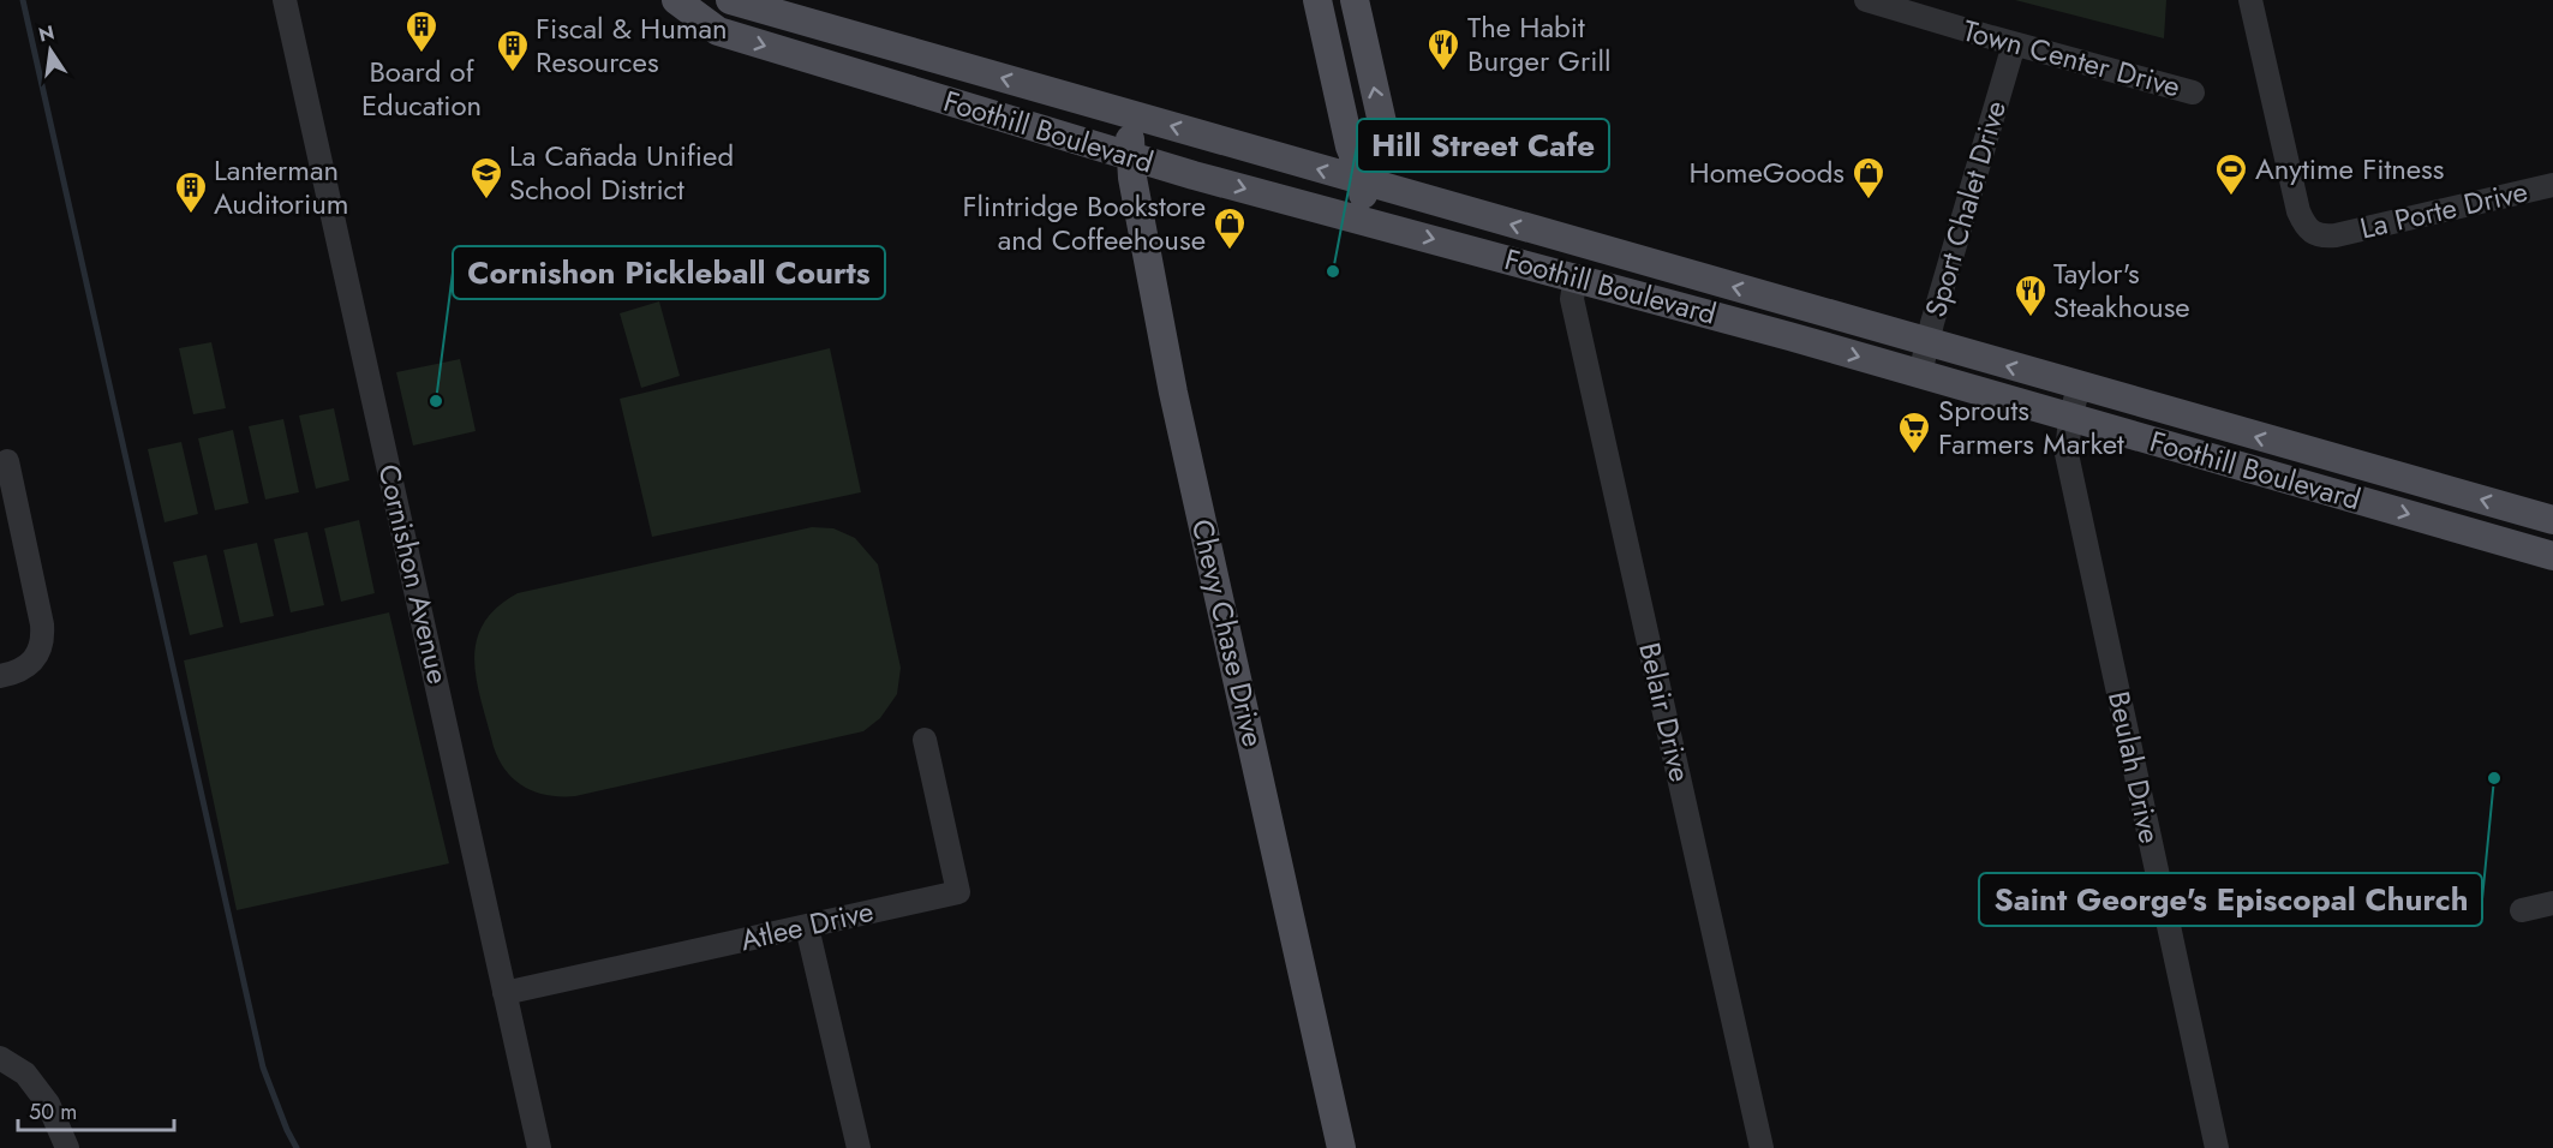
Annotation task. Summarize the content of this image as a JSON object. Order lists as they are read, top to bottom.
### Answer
{
  "streets": {
    "main road": ["Foothill Boulevard", "Chevy Chase Drive"],
    "street": [
      "Town Center Drive",
      "Sport Chalet Drive",
      "La Porte Drive",
      "Cornishon Avenue",
      "Belair Drive",
      "Beulah Drive",
      "Atlee Drive"
    ]
  },
  "crossings": [
    ["Town Center Drive", "Sport Chalet Drive"],
    ["Foothill Boulevard", "Sport Chalet Drive"],
    ["Foothill Boulevard", "Chevy Chase Drive"],
    ["Foothill Boulevard", "Belair Drive"],
    ["Foothill Boulevard", "Beulah Drive"],
    ["Cornishon Avenue", "Atlee Drive"]
  ],
  "places": {
    "building": ["Board of Education", "Fiscal & Human Resources", "Lanterman Auditorium"],
    "restaurant": ["The Habit Burger Grill", "Taylor's Steakhouse"],
    "sports": ["Anytime Fitness"],
    "school or university": ["La Cañada Unified School District"],
    "shop": ["HomeGoods", "Flintridge Bookstore and Coffeehouse"],
    "other": ["Hill Street Cafe", "Cornishon Pickleball Courts", "Saint George's Episcopal Church"],
    "supermarket": ["Sprouts Farmers Market"]
  },
  "scale_bar": "50 m",
  "north": "top"
}
